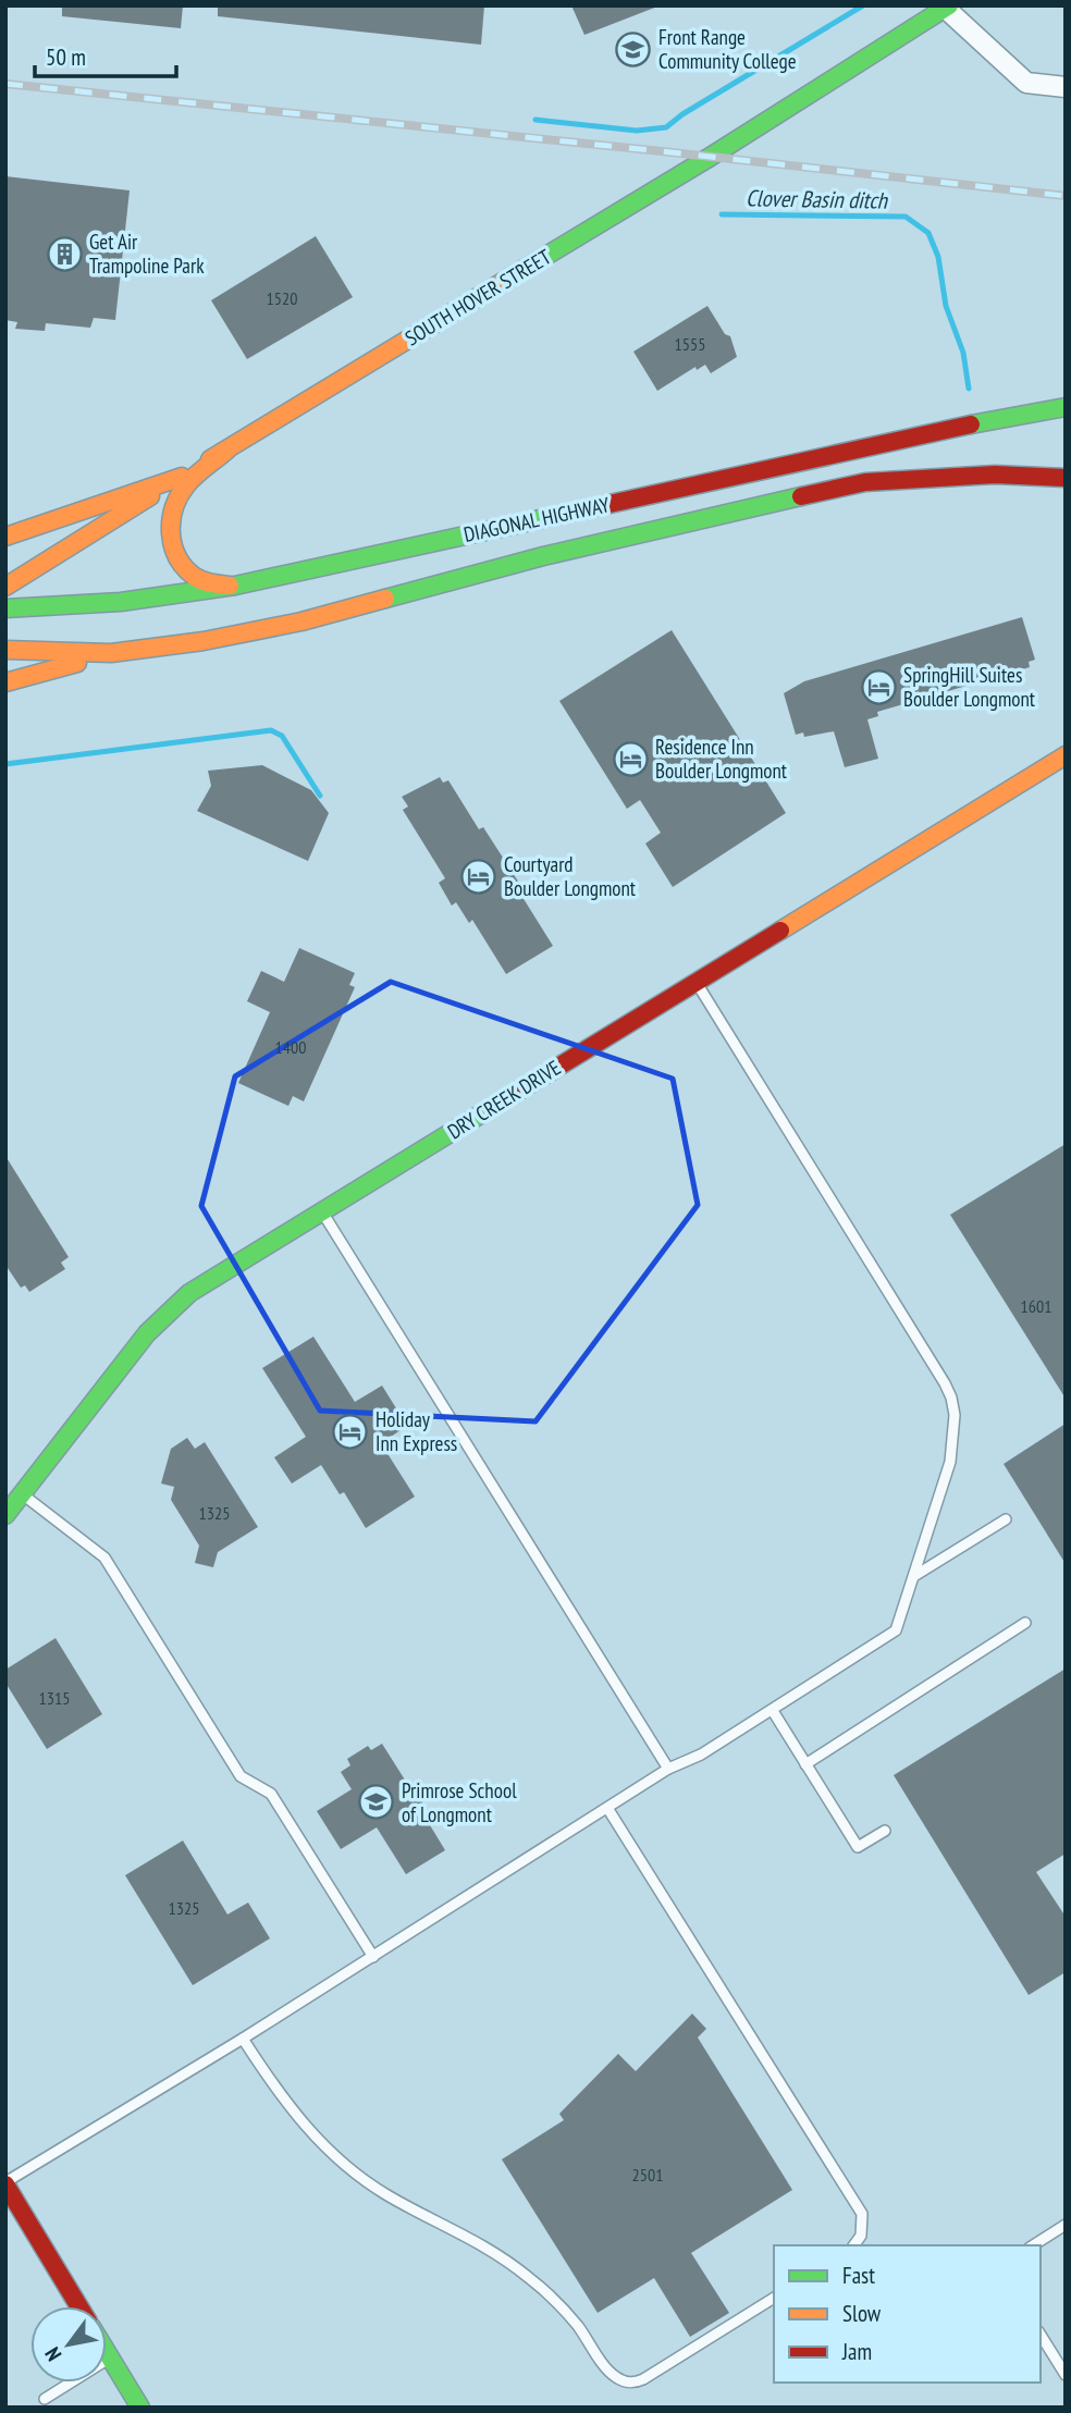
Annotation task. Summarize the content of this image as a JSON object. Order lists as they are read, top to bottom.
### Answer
{
  "streets": {
    "main road": ["SOUTH HOVER STREET", "DIAGONAL HIGHWAY", "DRY CREEK DRIVE"]
  },
  "water": ["Clover Basin ditch"],
  "places": {
    "school or university": ["Front Range Community College", "Primrose School of Longmont"],
    "building": ["Get Air Trampoline Park"],
    "hotel": [
      "SpringHill Suites Boulder Longmont",
      "Residence Inn Boulder Longmont",
      "Courtyard Boulder Longmont",
      "Holiday Inn Express"
    ]
  },
  "house_numbers": [
    "1520",
    "1555",
    "1400",
    "1601",
    "1325",
    "1315",
    "1325",
    "2501"
  ],
  "legend": ["Fast", "Slow", "Jam"],
  "scale_bar": "50 m",
  "north": "bottom left"
}
